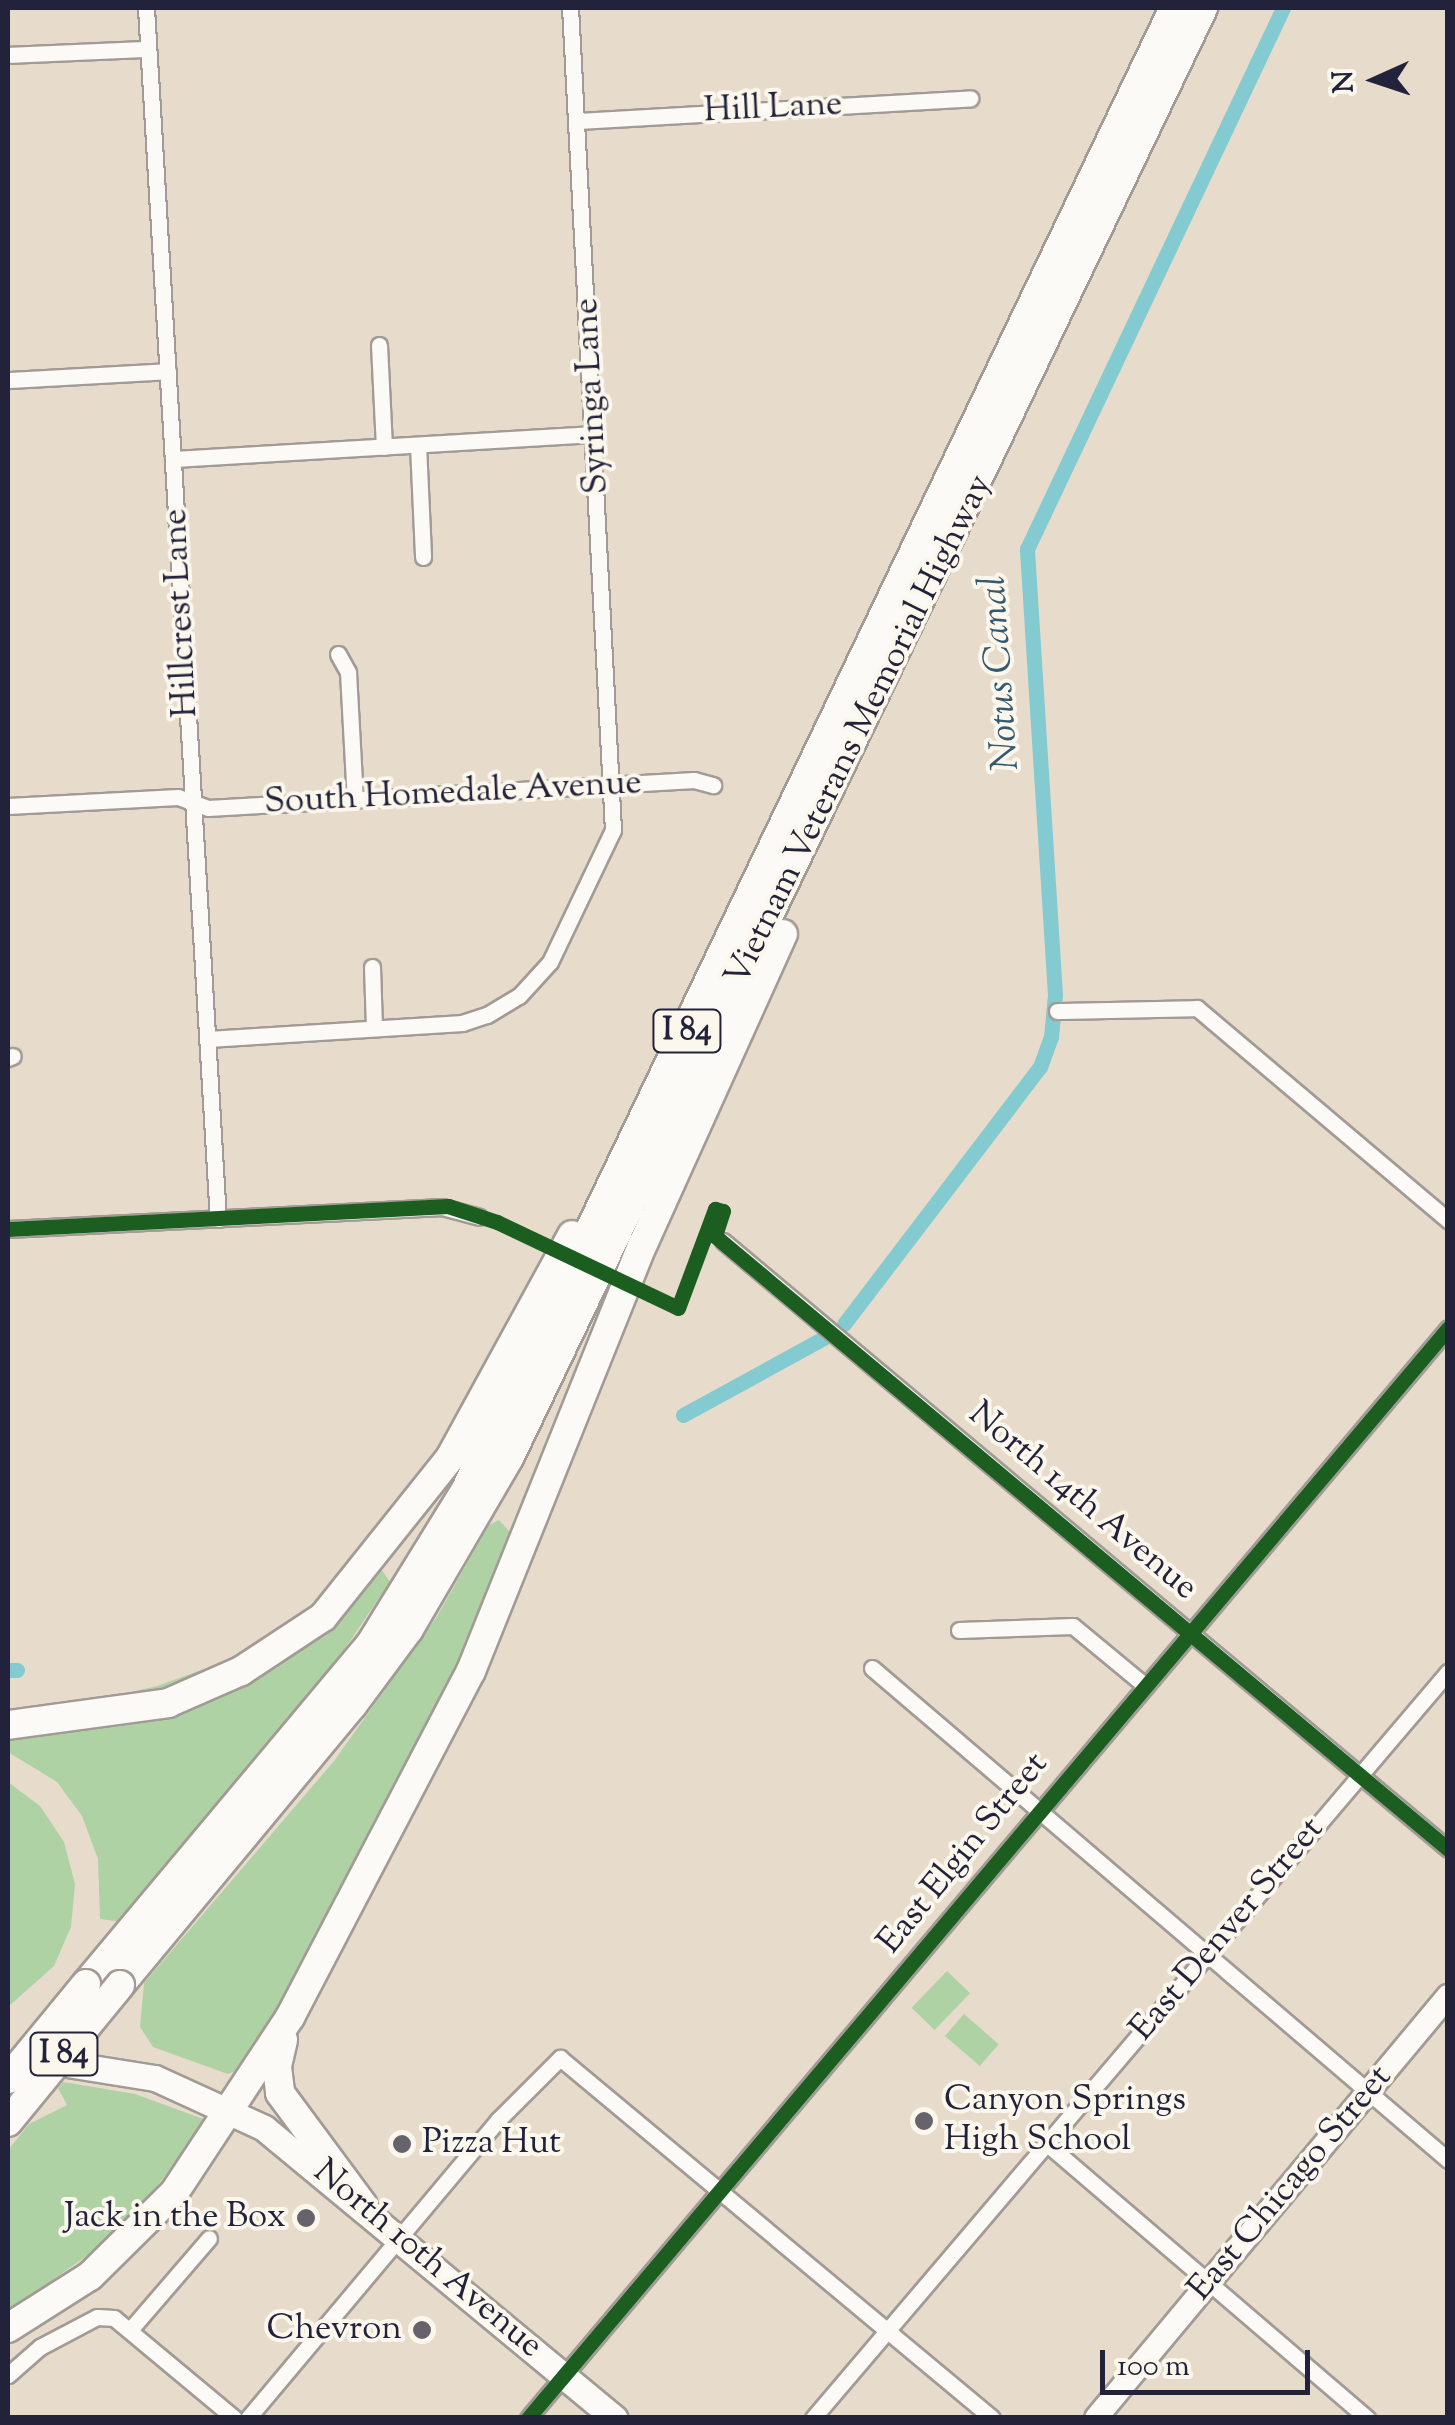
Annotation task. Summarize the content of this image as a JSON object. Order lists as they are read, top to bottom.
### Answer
{
  "streets": {
    "highway": ["Vietnam Veterans Memorial Highway", "I 84"],
    "main road": ["North 10th Avenue"],
    "street": [
      "Hill Lane",
      "Syringa Lane",
      "Hillcrest Lane",
      "South Homedale Avenue",
      "North 14th Avenue",
      "East Elgin Street",
      "East Denver Street",
      "East Chicago Street"
    ]
  },
  "crossings": [
    ["Hill Lane", "Syringa Lane"],
    ["Syringa Lane", "Hillcrest Lane"],
    ["Syringa Lane", "South Homedale Avenue"],
    ["Hillcrest Lane", "South Homedale Avenue"],
    ["North 14th Avenue", "East Elgin Street"],
    ["North 14th Avenue", "East Denver Street"],
    ["East Elgin Street", "North 10th Avenue"]
  ],
  "water": ["Notus Canal"],
  "places": [
    "Canyon Springs High School",
    "Pizza Hut",
    "Jack in the Box",
    "Chevron"
  ],
  "scale_bar": "100 m",
  "north": "left"
}
